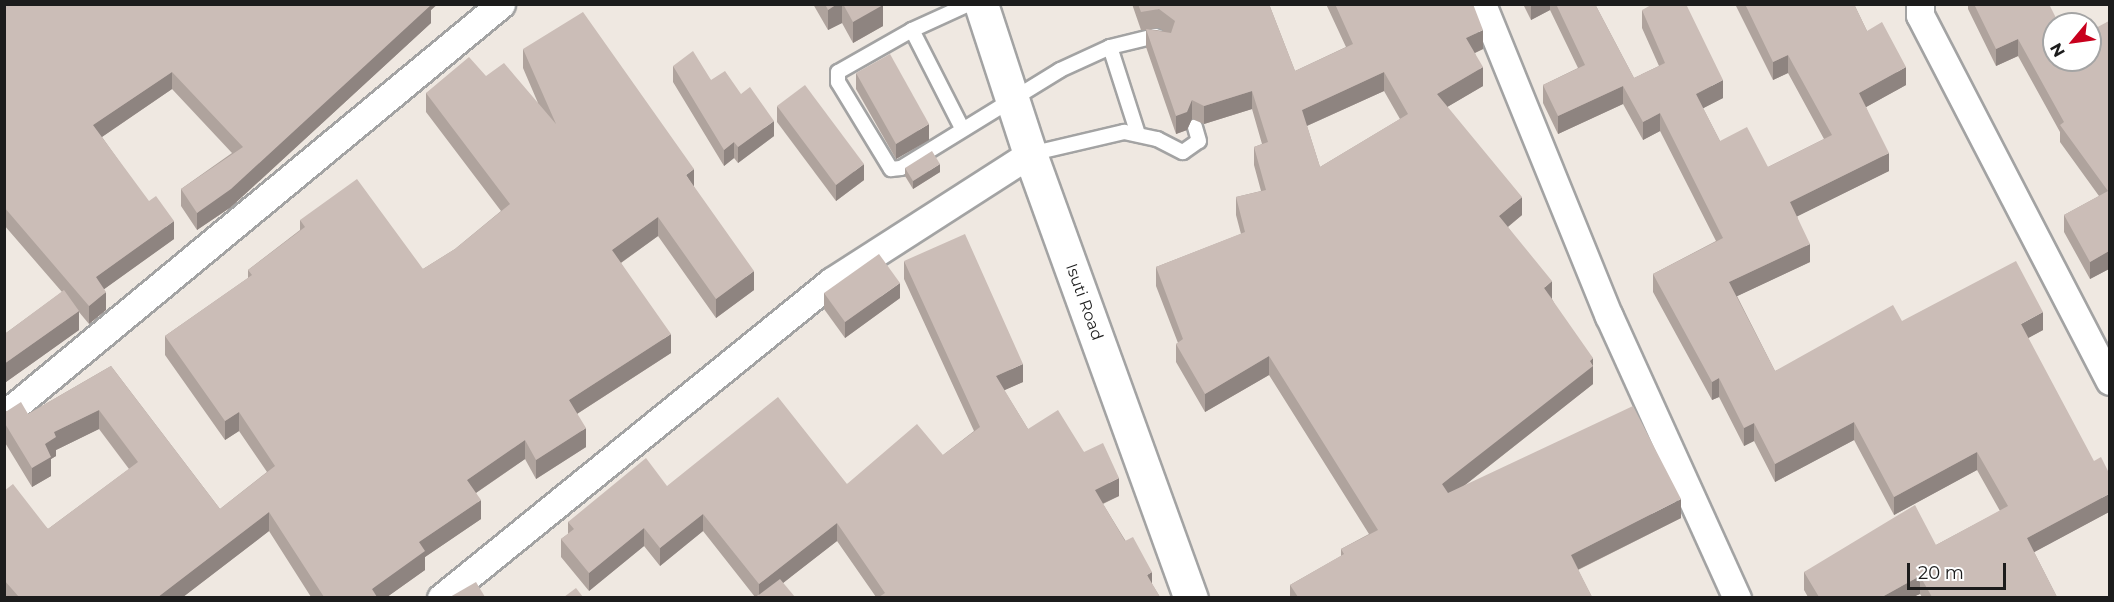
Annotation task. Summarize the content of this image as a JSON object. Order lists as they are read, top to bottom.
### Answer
{
  "streets": {
    "street": ["Isuti Road"]
  },
  "scale_bar": "20 m",
  "north": "bottom left"
}
